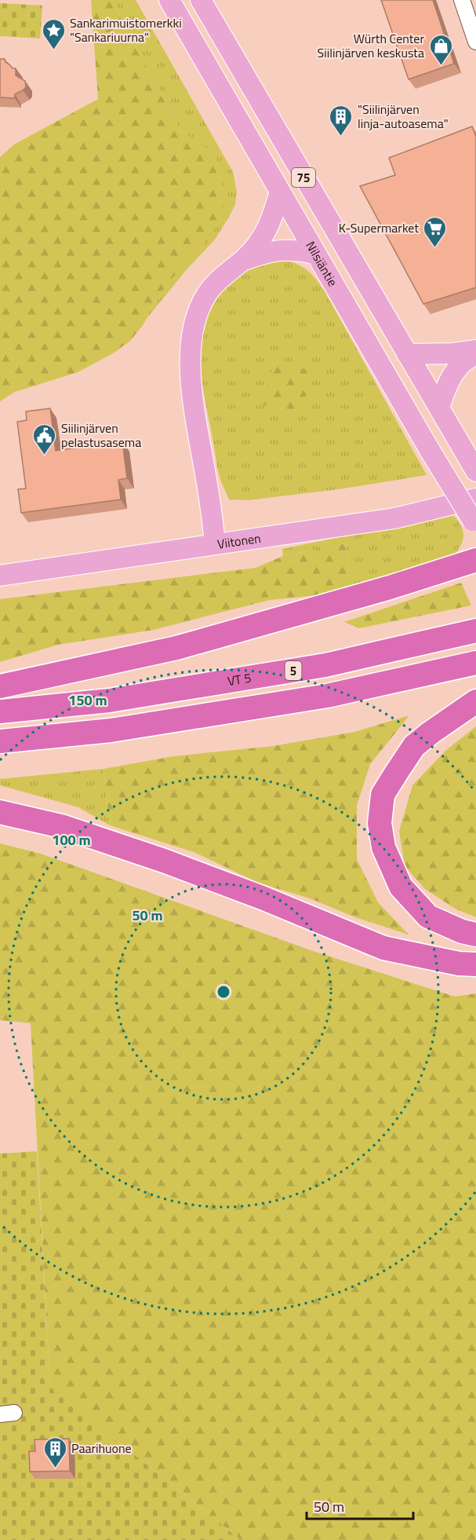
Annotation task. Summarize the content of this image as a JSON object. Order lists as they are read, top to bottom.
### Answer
{
  "streets": {
    "highway": ["5", "VT 5"],
    "main road": ["75", "Nilsiäntie", "Viitonen"]
  },
  "places": {
    "place": ["Sankarimuistomerkki \"Sankariuurna\""],
    "shop": ["Würth Center Siilinjärven keskusta"],
    "building": ["\"Siilinjärven linja-autoasema\"", "Paarihuone"],
    "supermarket": ["K-Supermarket"],
    "public building": ["Siilinjärven pelastusasema"]
  },
  "scale_bar": "50 m",
  "rings": ["150 m", "100 m", "50 m"]
}
